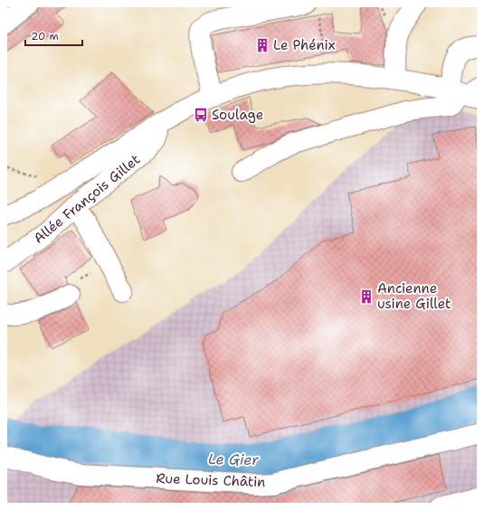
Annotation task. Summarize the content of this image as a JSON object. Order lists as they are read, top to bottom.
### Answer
{
  "streets": {
    "main road": ["Allée François Gillet", "Rue Louis Châtin"]
  },
  "water": ["Le Gier"],
  "places": {
    "building": ["Le Phénix", "Ancienne usine Gillet"],
    "bus stop": ["Soulage"]
  },
  "scale_bar": "20 m"
}
